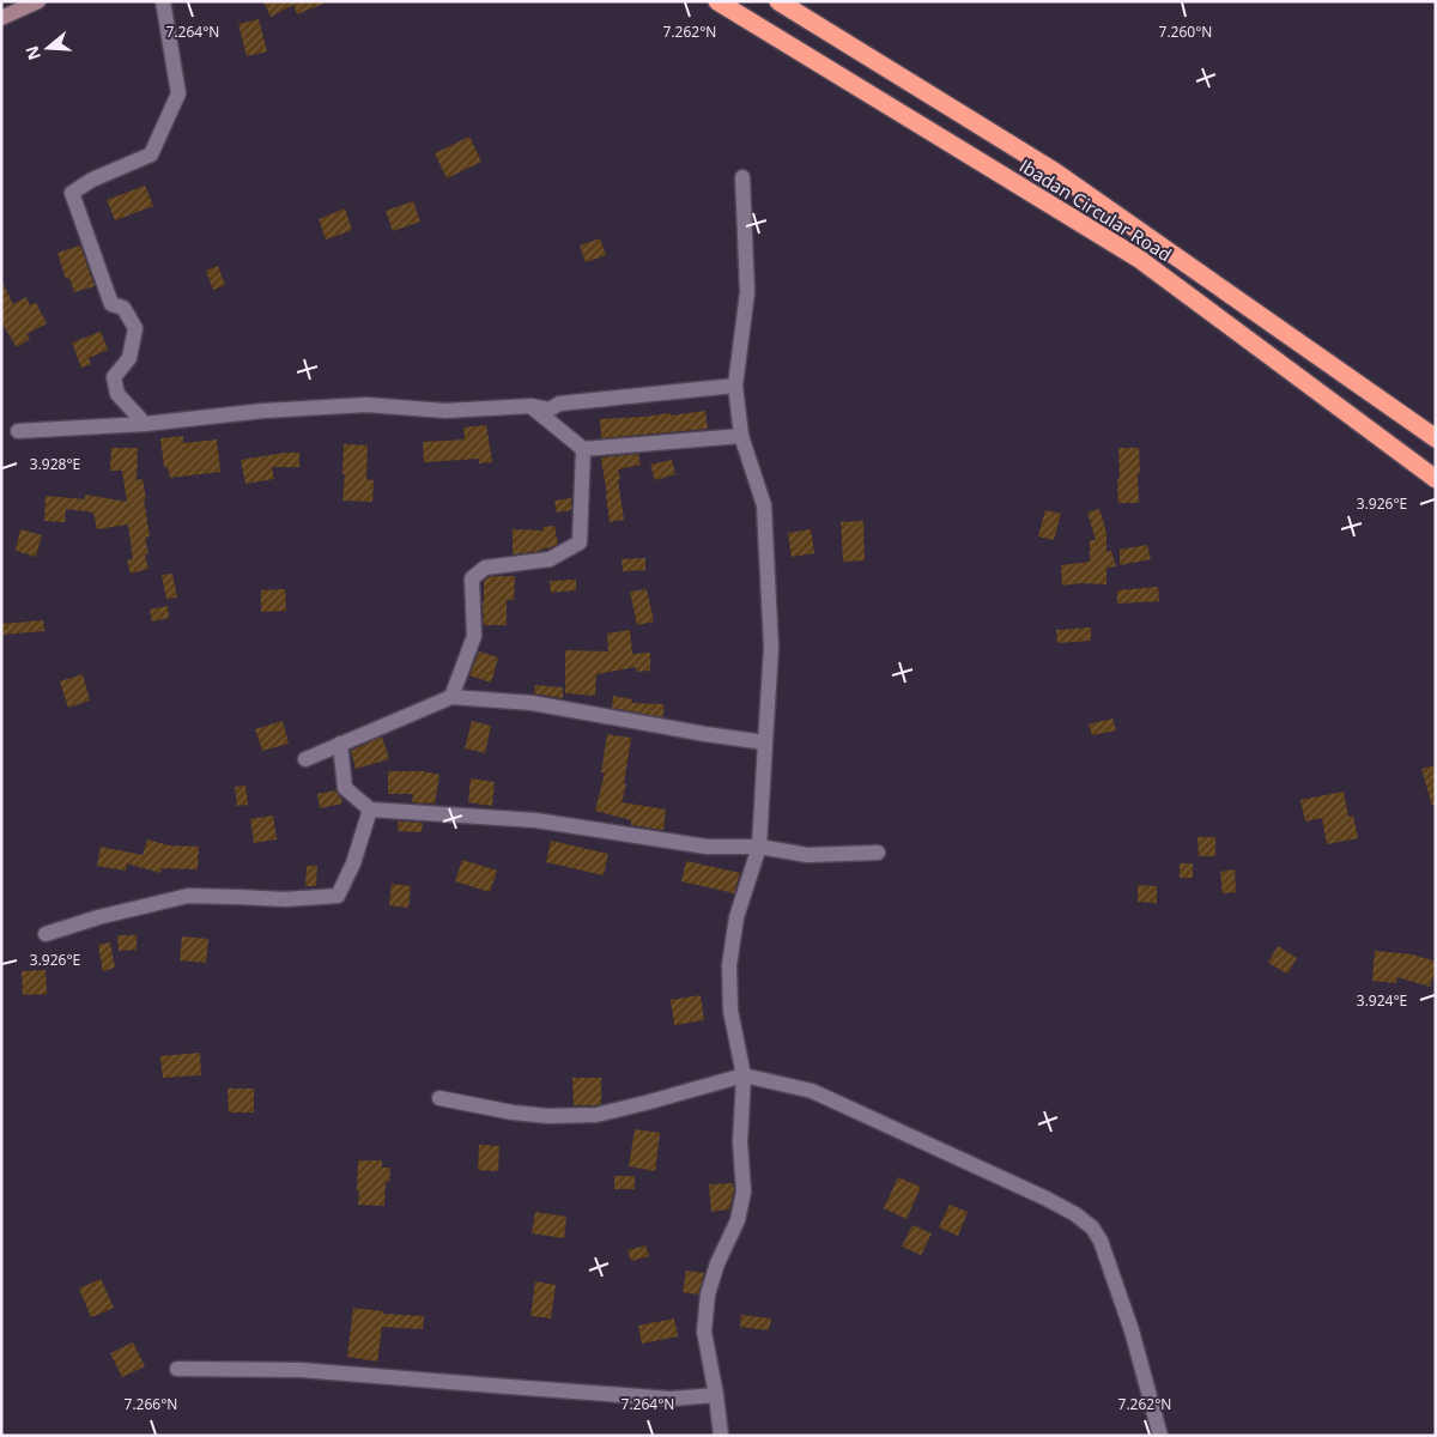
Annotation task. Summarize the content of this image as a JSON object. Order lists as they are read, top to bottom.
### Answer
{
  "streets": {
    "highway": ["Ibadan Circular Road"]
  },
  "north": "left",
  "coordinates": [
    "7.264°N",
    "7.262°N",
    "7.260°N",
    "3.928°E",
    "3.926°E",
    "3.924°E",
    "7.266°N"
  ]
}
